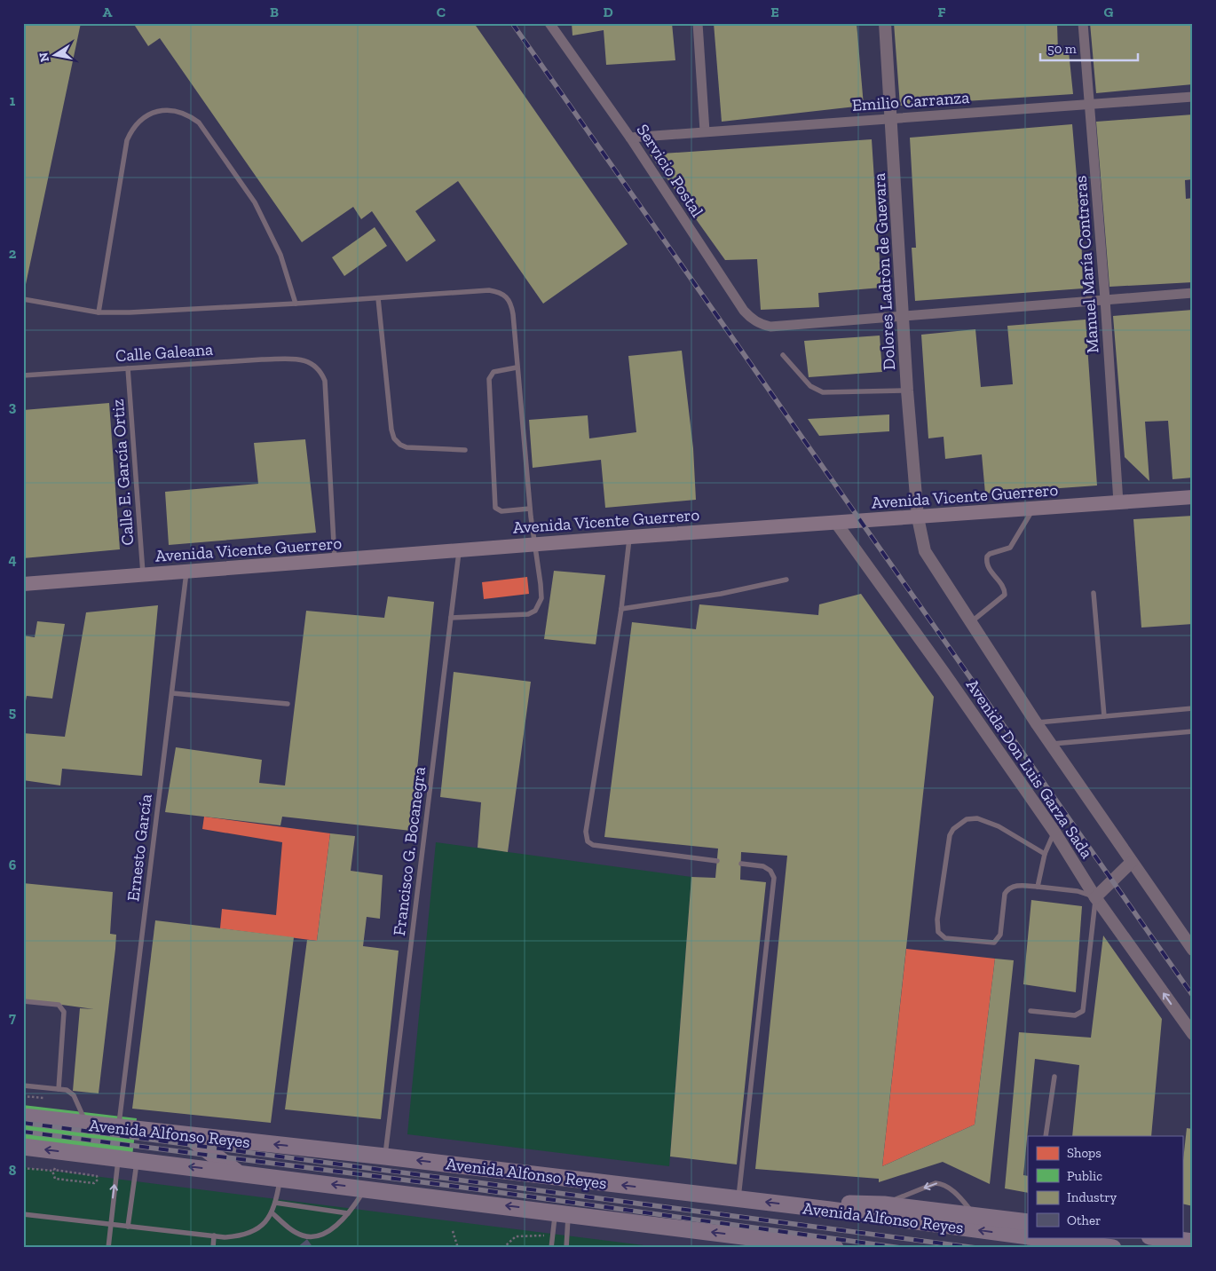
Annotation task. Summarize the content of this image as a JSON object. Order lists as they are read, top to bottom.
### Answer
{
  "streets": {
    "highway": ["Avenida Alfonso Reyes"],
    "main road": ["Avenida Vicente Guerrero"],
    "street": [
      "Emilio Carranza",
      "Servicio Postal",
      "Manuel María Contreras",
      "Dolores Ladròn de Guevara",
      "Avenida Don Luis Garza Sada"
    ],
    "lane": [
      "Calle Galeana",
      "Calle E. García Ortiz",
      "Ernesto García",
      "Francisco G. Bocanegra"
    ]
  },
  "crossings": [
    ["Emilio Carranza", "Servicio Postal"],
    ["Emilio Carranza", "Manuel María Contreras"],
    ["Emilio Carranza", "Dolores Ladròn de Guevara"],
    ["Servicio Postal", "Dolores Ladròn de Guevara"],
    ["Manuel María Contreras", "Avenida Vicente Guerrero"],
    ["Dolores Ladròn de Guevara", "Avenida Vicente Guerrero"],
    ["Dolores Ladròn de Guevara", "Avenida Don Luis Garza Sada"],
    ["Calle Galeana", "Calle E. García Ortiz"],
    ["Calle Galeana", "Avenida Vicente Guerrero"],
    ["Calle E. García Ortiz", "Avenida Vicente Guerrero"],
    ["Avenida Vicente Guerrero", "Avenida Don Luis Garza Sada"],
    ["Avenida Vicente Guerrero", "Ernesto García"],
    ["Avenida Vicente Guerrero", "Francisco G. Bocanegra"],
    ["Ernesto García", "Avenida Alfonso Reyes"],
    ["Francisco G. Bocanegra", "Avenida Alfonso Reyes"]
  ],
  "legend": [
    "Shops",
    "Public",
    "Industry",
    "Other"
  ],
  "scale_bar": "50 m",
  "north": "left",
  "grid": {
    "columns": [
      "A",
      "B",
      "C",
      "D",
      "E",
      "F",
      "G"
    ],
    "rows": [
      "1",
      "2",
      "3",
      "4",
      "5",
      "6",
      "7",
      "8"
    ]
  }
}
